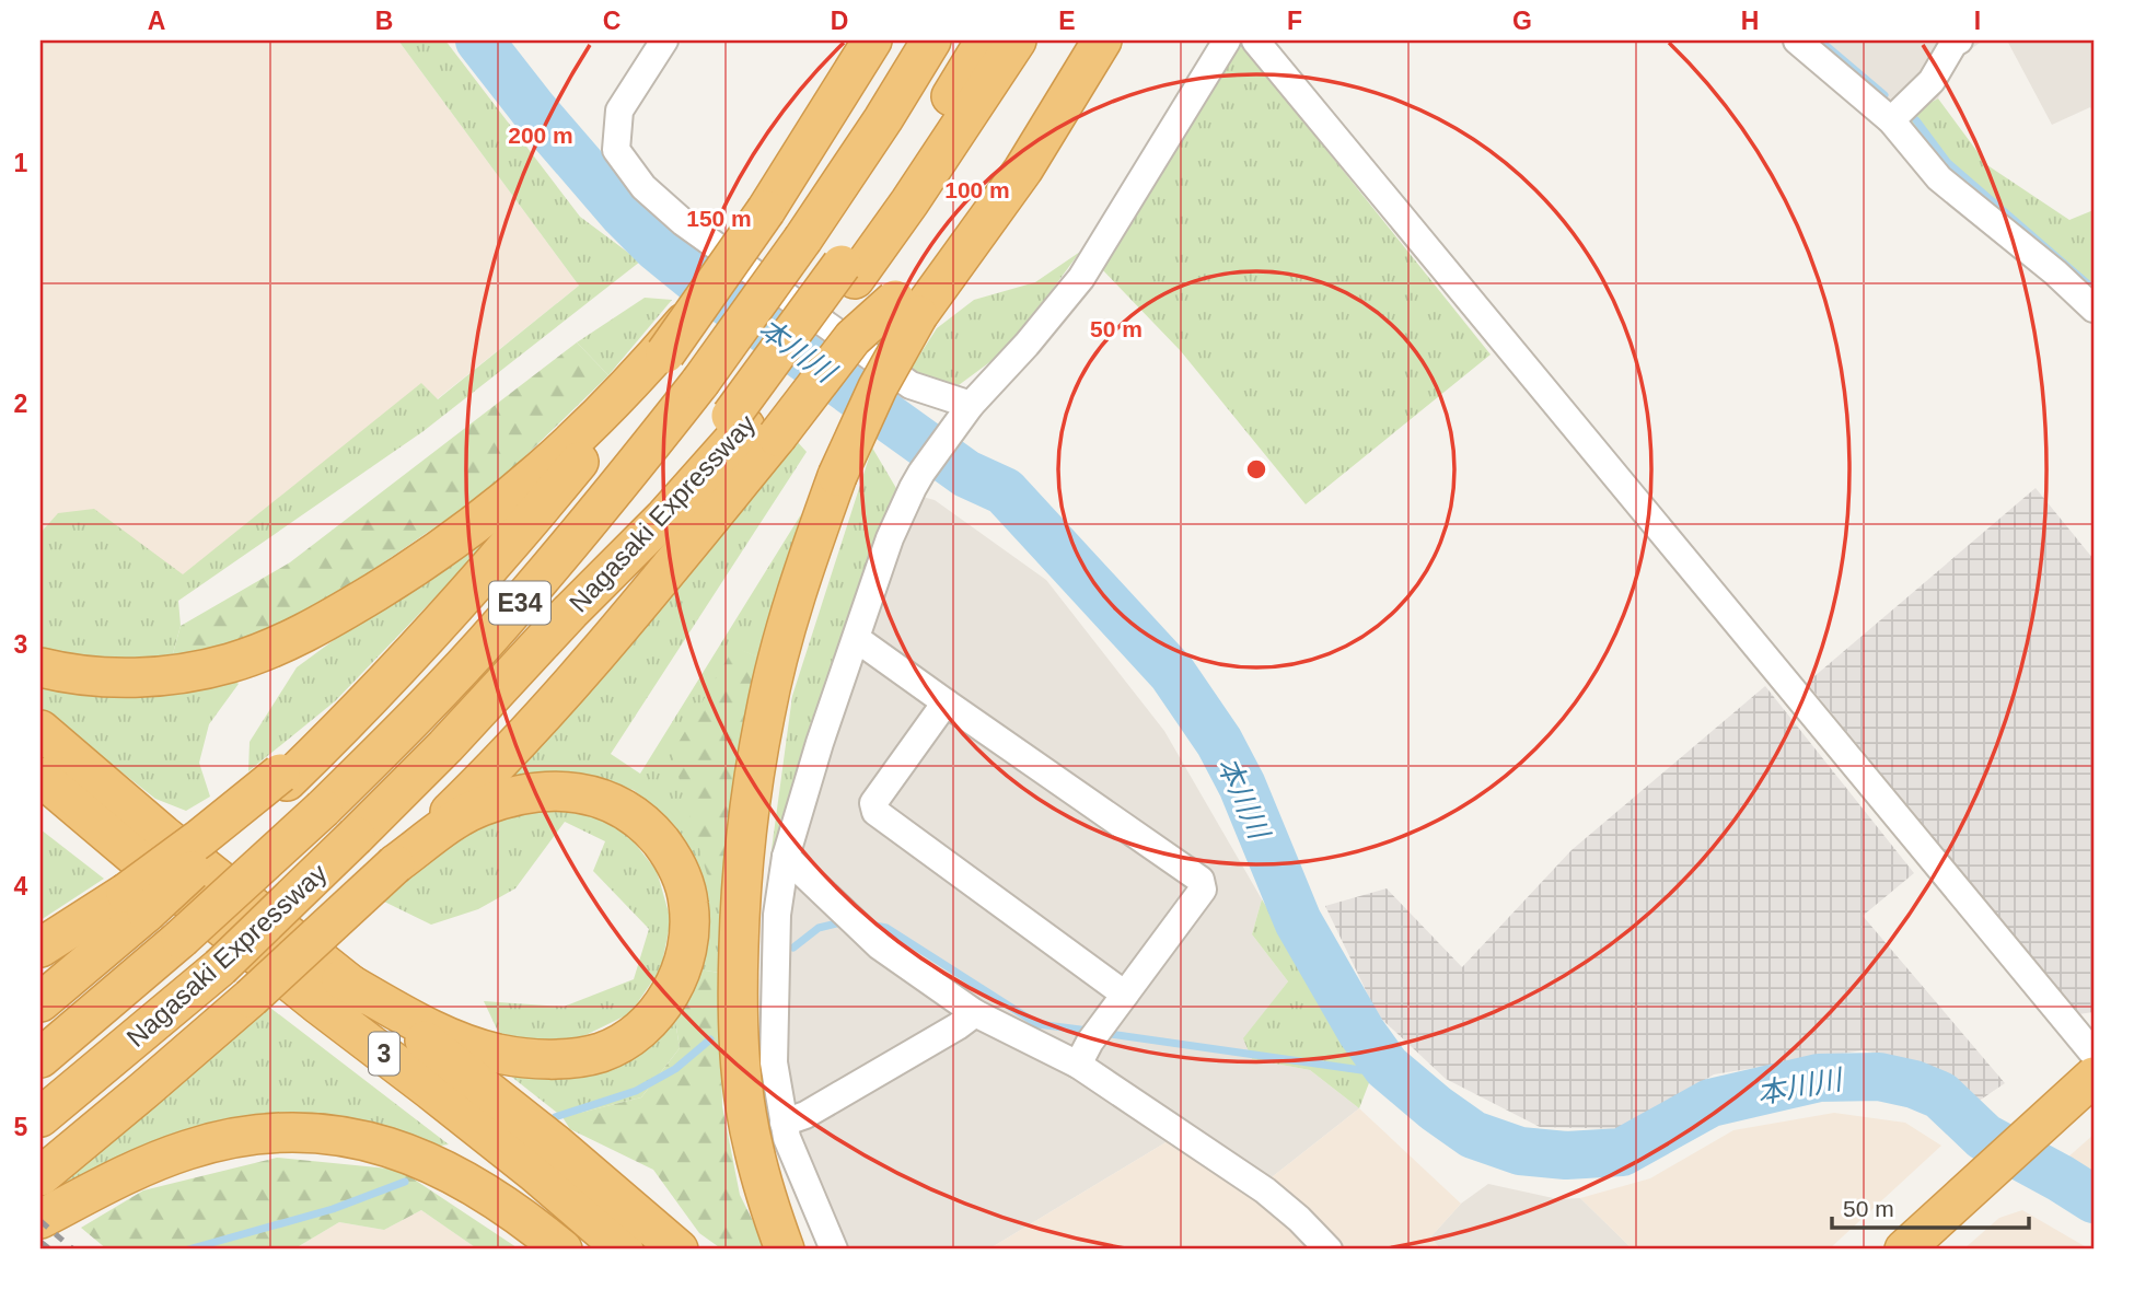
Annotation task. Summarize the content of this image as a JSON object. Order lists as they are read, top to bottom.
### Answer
{
  "streets": {
    "highway": ["Nagasaki Expressway", "E34", "3"]
  },
  "water": ["本川川"],
  "scale_bar": "50 m",
  "grid": {
    "columns": [
      "A",
      "B",
      "C",
      "D",
      "E",
      "F",
      "G",
      "H",
      "I"
    ],
    "rows": [
      "1",
      "2",
      "3",
      "4",
      "5"
    ]
  },
  "rings": [
    "200 m",
    "100 m",
    "150 m",
    "50 m"
  ]
}
